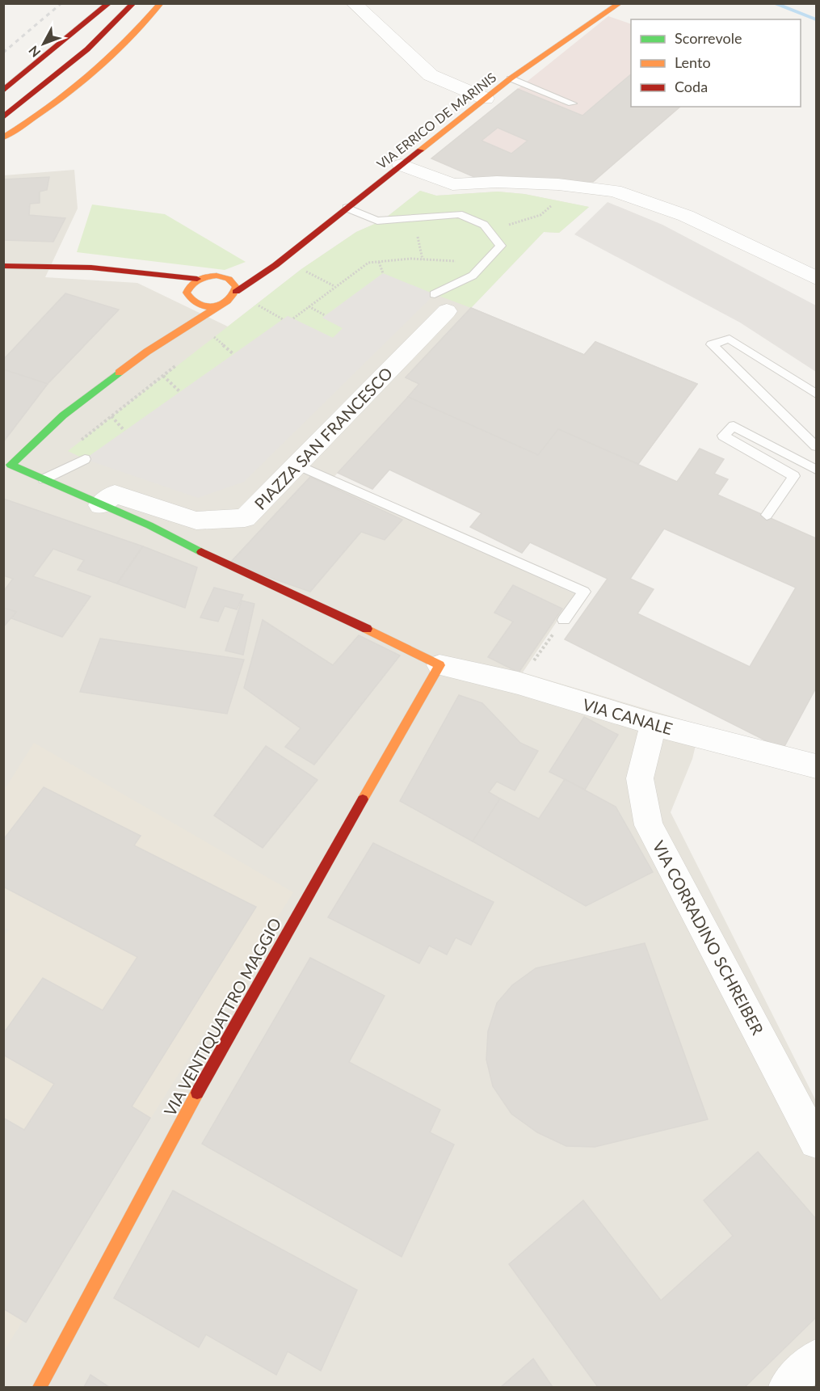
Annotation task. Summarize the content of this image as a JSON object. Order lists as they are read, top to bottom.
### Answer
{
  "streets": {
    "main road": ["VIA ERRICO DE MARINIS", "VIA VENTIQUATTRO MAGGIO"],
    "street": ["PIAZZA SAN FRANCESCO", "VIA CANALE", "VIA CORRADINO SCHREIBER"]
  },
  "crossings": [
    ["VIA CANALE", "VIA CORRADINO SCHREIBER"],
    ["VIA CANALE", "VIA VENTIQUATTRO MAGGIO"]
  ],
  "legend": ["Scorrevole", "Lento", "Coda"],
  "north": "bottom left"
}
